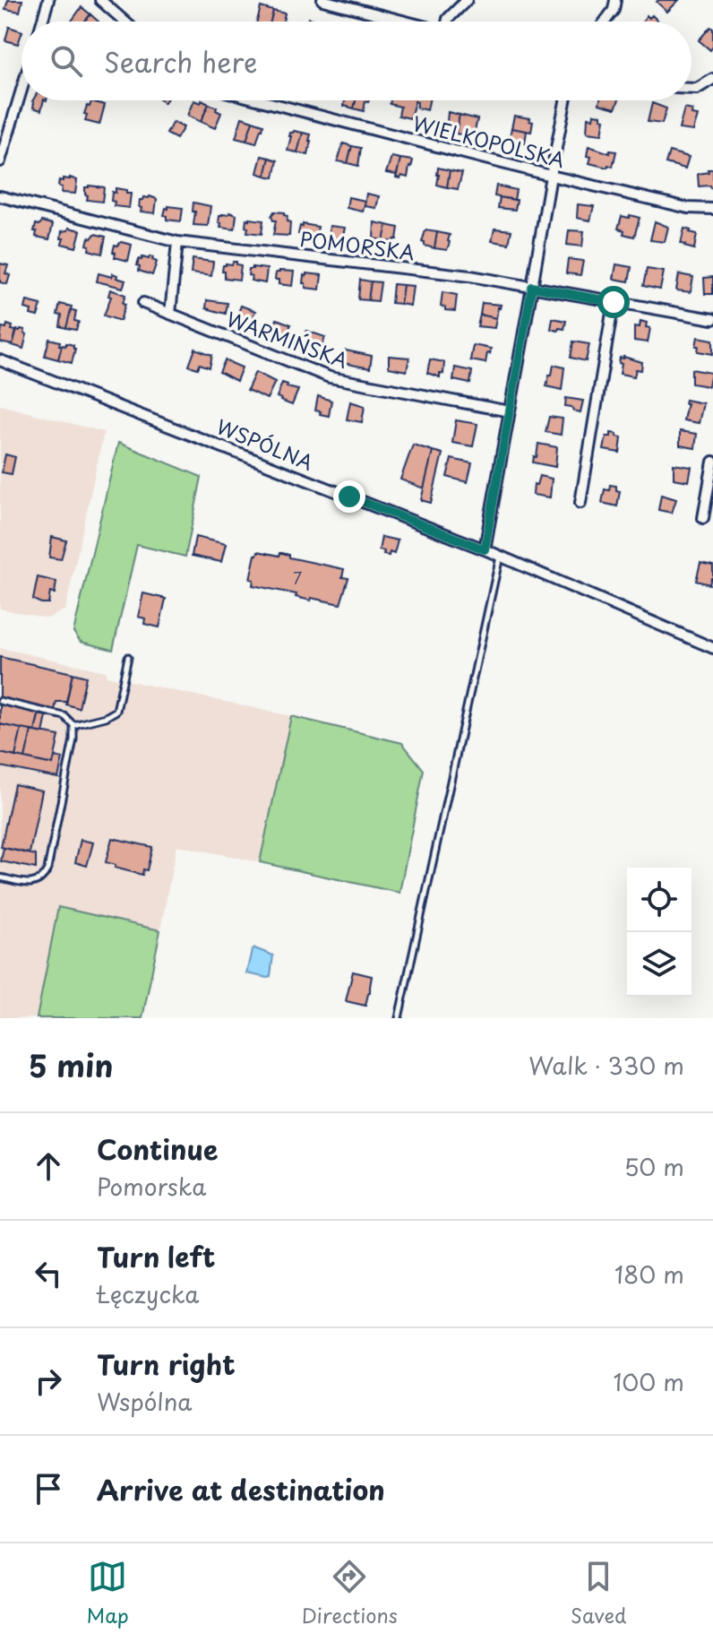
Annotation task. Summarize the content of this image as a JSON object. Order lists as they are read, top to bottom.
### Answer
{
  "streets": {
    "street": [
      "WIELKOPOLSKA",
      "POMORSKA",
      "WARMIŃSKA",
      "WSPÓLNA"
    ]
  },
  "house_numbers": ["7"],
  "page": {
    "search": "Search here",
    "heading": ["5 min", "Walk · 330 m"],
    "list": [
      ["Continue", "Pomorska", "50 m"],
      ["Turn left", "Łęczycka", "180 m"],
      ["Turn right", "Wspólna", "100 m"],
      "Arrive at destination"
    ],
    "nav": ["Map", "Directions", "Saved"]
  }
}
